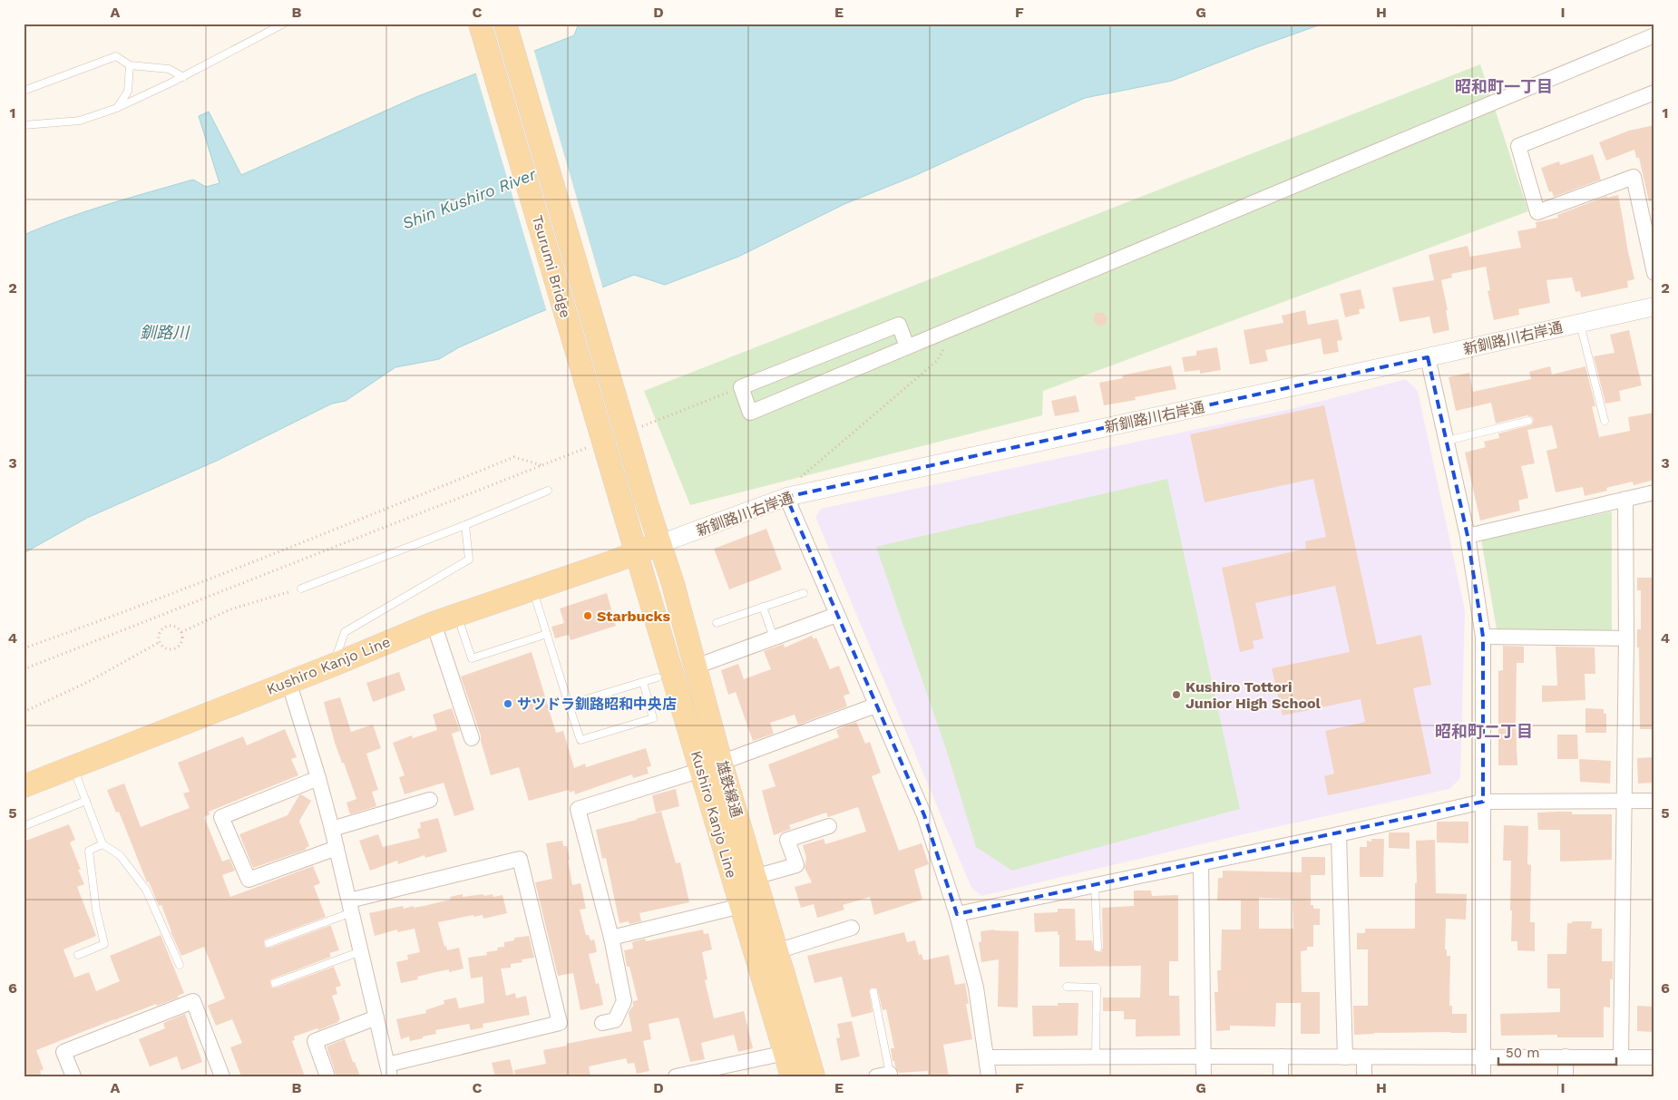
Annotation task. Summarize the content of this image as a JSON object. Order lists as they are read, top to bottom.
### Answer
{
  "streets": {
    "main road": ["Tsurumi Bridge", "Kushiro Kanjo Line", "雄鉄線通"],
    "street": ["新釧路川右岸通"]
  },
  "crossings": [
    ["Tsurumi Bridge", "Kushiro Kanjo Line"],
    ["Tsurumi Bridge", "雄鉄線通"],
    ["新釧路川右岸通", "Kushiro Kanjo Line"],
    ["新釧路川右岸通", "雄鉄線通"],
    ["Kushiro Kanjo Line", "雄鉄線通"]
  ],
  "districts": ["昭和町一丁目", "昭和町二丁目"],
  "water": ["Shin Kushiro River", "釧路川"],
  "places": ["Starbucks", "Kushiro Tottori Junior High School", "サツドラ釧路昭和中央店"],
  "scale_bar": "50 m",
  "grid": {
    "columns": [
      "A",
      "B",
      "C",
      "D",
      "E",
      "F",
      "G",
      "H",
      "I"
    ],
    "rows": [
      "1",
      "2",
      "3",
      "4",
      "5",
      "6"
    ]
  }
}
